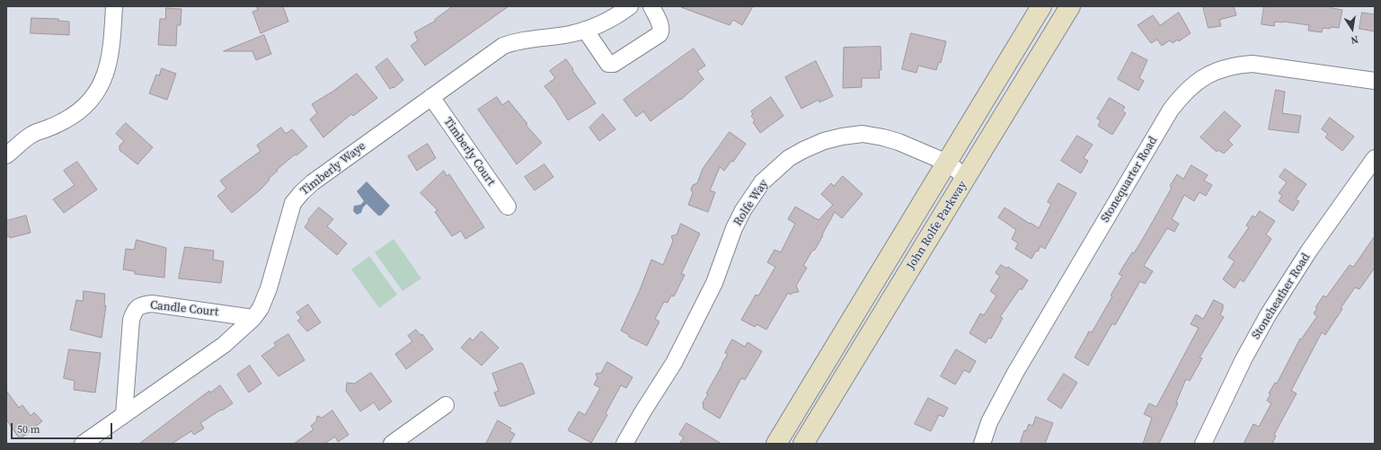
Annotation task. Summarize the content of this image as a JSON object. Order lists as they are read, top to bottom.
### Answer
{
  "streets": {
    "main road": ["John Rolfe Parkway"],
    "street": [
      "Timberly Court",
      "Timberly Waye",
      "Stonequarter Road",
      "Rolfe Way",
      "Stoneheather Road",
      "Candle Court"
    ]
  },
  "crossings": [
    ["Timberly Court", "Timberly Waye"],
    ["Timberly Waye", "Candle Court"],
    ["Rolfe Way", "John Rolfe Parkway"]
  ],
  "scale_bar": "50 m",
  "north": "bottom"
}
